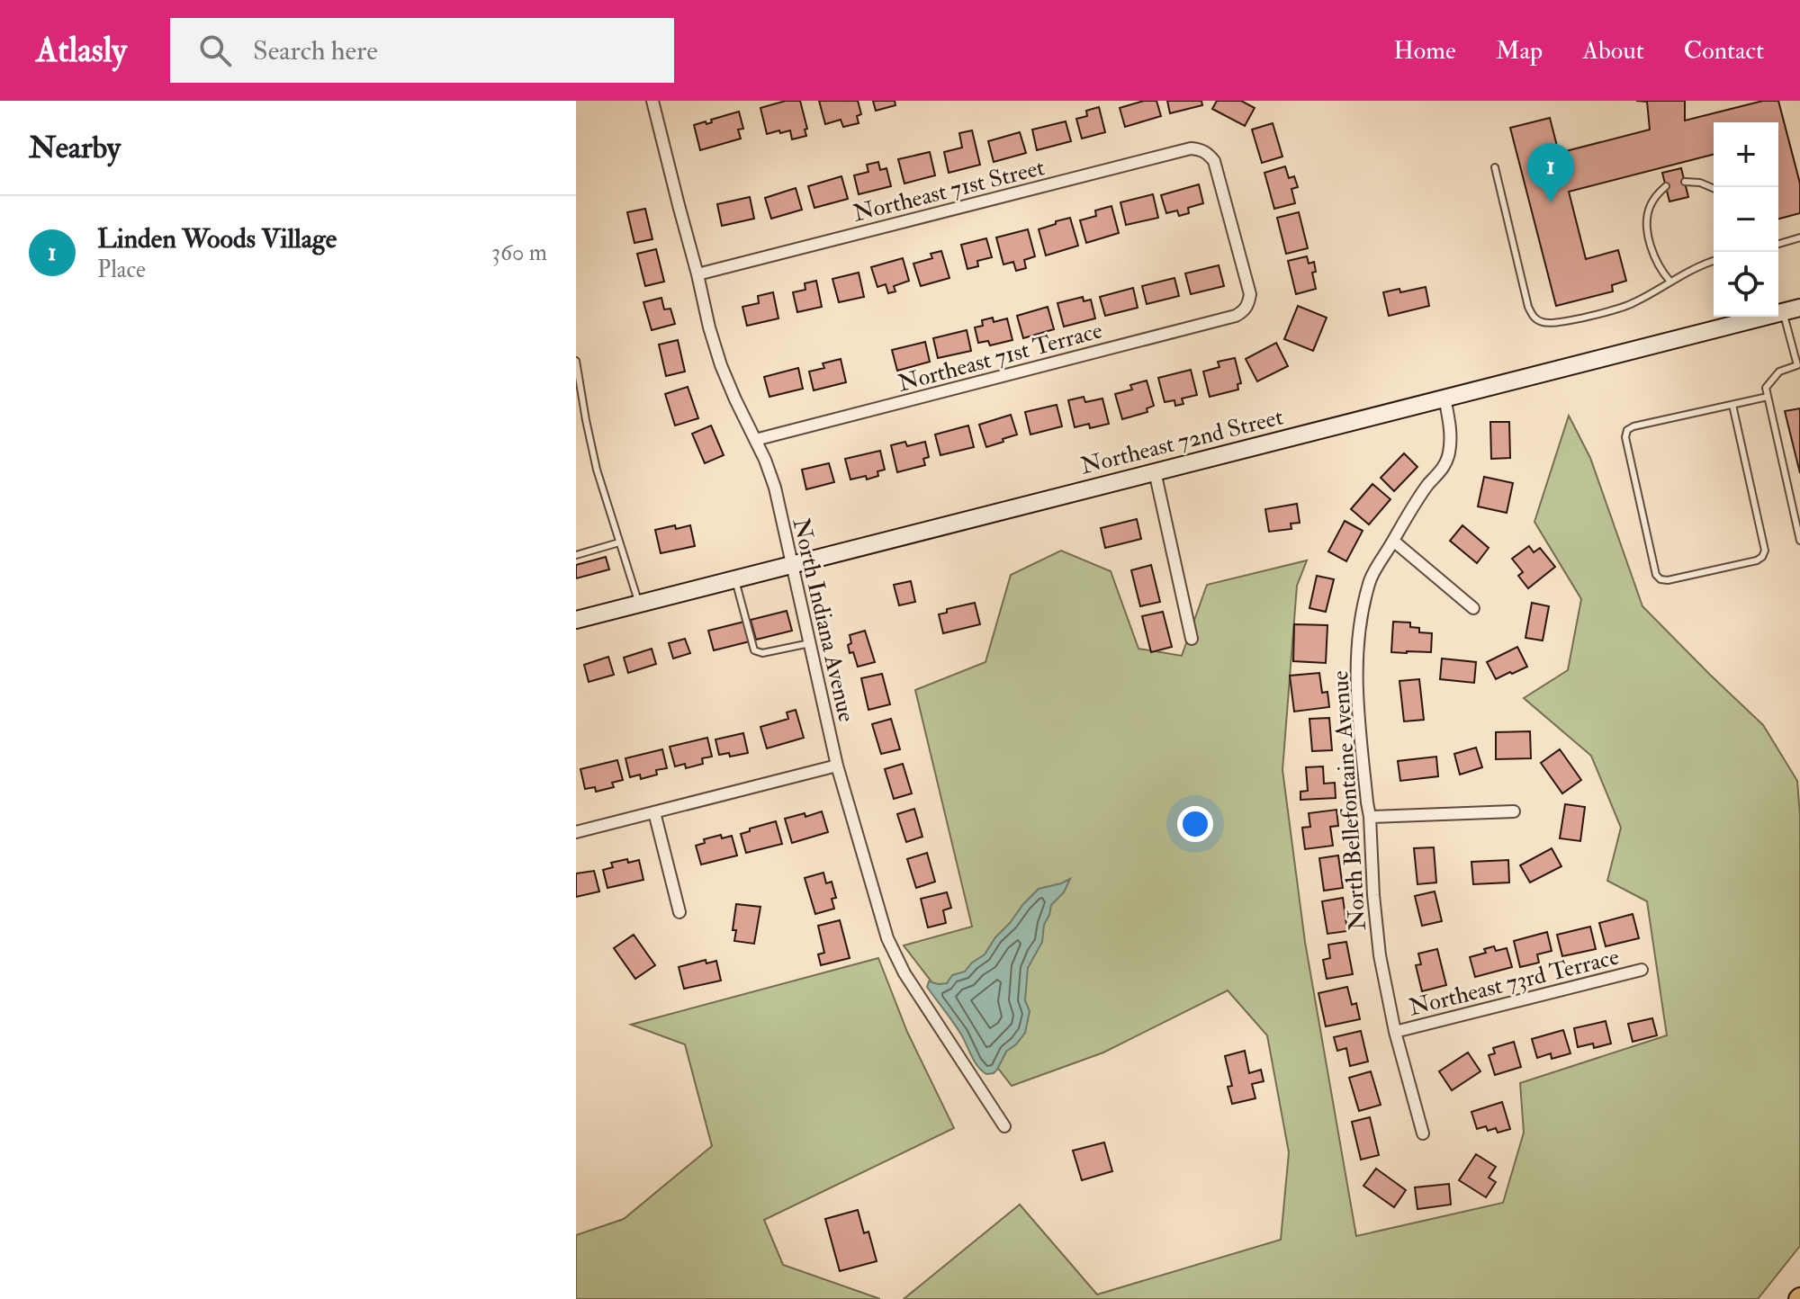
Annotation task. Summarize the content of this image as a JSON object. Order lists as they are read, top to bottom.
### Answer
{
  "streets": {
    "main road": ["Northeast 72nd Street"],
    "street": [
      "Northeast 71st Street",
      "Northeast 71st Terrace",
      "North Indiana Avenue",
      "North Bellefontaine Avenue",
      "Northeast 73rd Terrace"
    ]
  },
  "crossings": [
    ["Northeast 71st Street", "Northeast 71st Terrace"],
    ["Northeast 71st Street", "North Indiana Avenue"],
    ["Northeast 71st Terrace", "North Indiana Avenue"],
    ["Northeast 72nd Street", "North Indiana Avenue"],
    ["Northeast 72nd Street", "North Bellefontaine Avenue"],
    ["North Bellefontaine Avenue", "Northeast 73rd Terrace"]
  ],
  "page": {
    "header": "Atlasly",
    "search": "Search here",
    "nav": [
      "Home",
      "Map",
      "About",
      "Contact"
    ],
    "heading": "Nearby",
    "map_buttons": ["+", "−"],
    "pins": "1",
    "list": [
      {
        "mark": "1",
        "name": "Linden Woods Village",
        "note": "Place",
        "value": "360 m"
      }
    ]
  }
}
